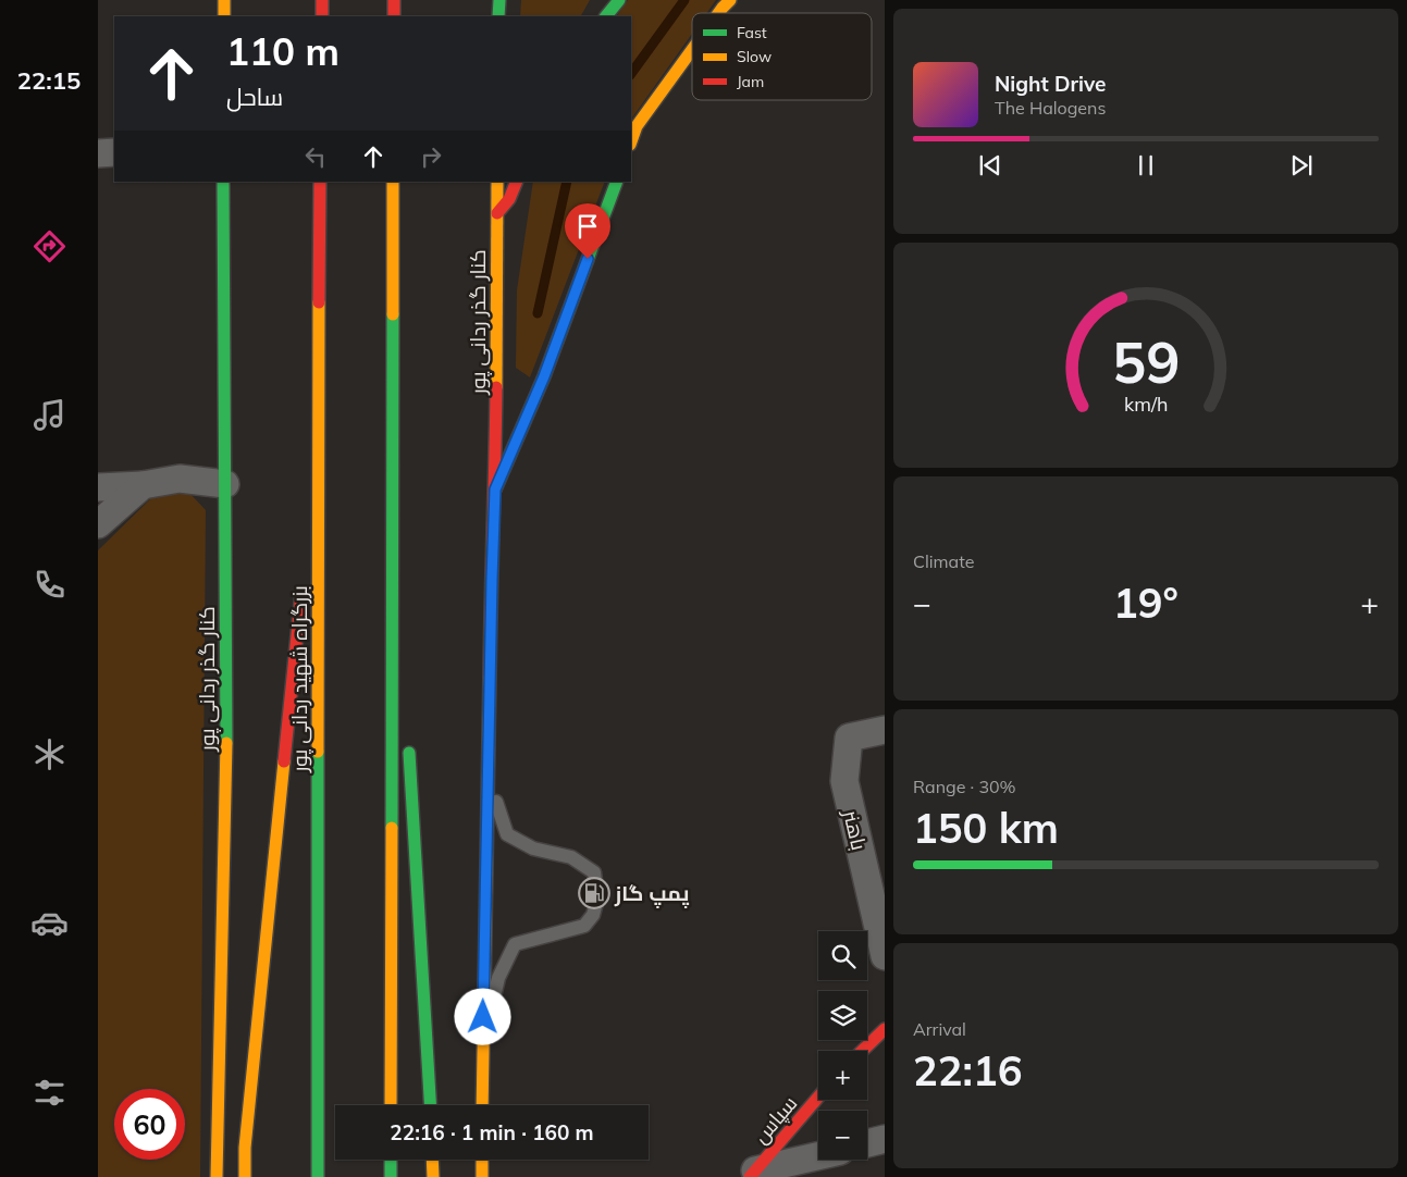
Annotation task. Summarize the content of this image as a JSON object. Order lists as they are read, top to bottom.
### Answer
{
  "streets": {
    "main road": ["کنار گذر ردانی پور", "بزرگراه شهید ردانی پور", "سپاس"],
    "street": ["باهنر"]
  },
  "places": {
    "fuel station": ["پمپ گاز"]
  },
  "legend": ["Fast", "Slow", "Jam"],
  "page": {
    "tabs": "22:15",
    "turn": ["110 m", "ساحل"],
    "song": ["Night Drive", "The Halogens"],
    "tile": [
      "Climate",
      ["Range · 30%", "150 km"],
      ["Arrival", "22:16"]
    ],
    "heat": ["−", "19°", "+"],
    "map_buttons": ["+", "−"],
    "limit": "60",
    "trip": "22:16 · 1 min · 160 m",
    "gauge": ["59", "km/h"]
  }
}
